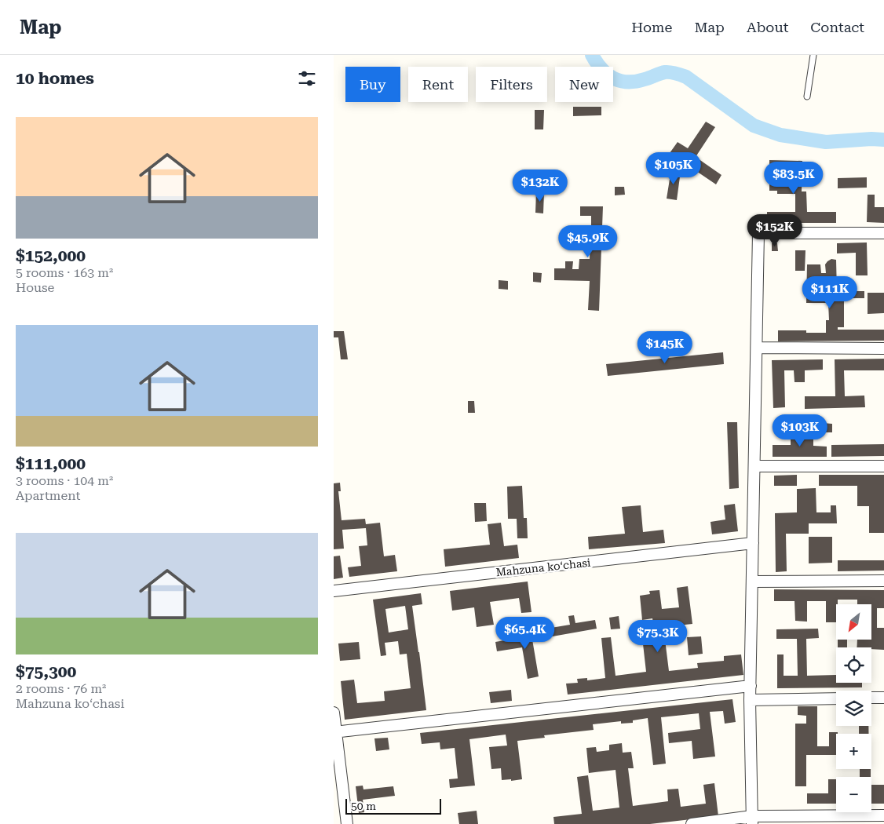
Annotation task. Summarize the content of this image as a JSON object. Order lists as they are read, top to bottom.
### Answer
{
  "streets": {
    "street": ["Mahzuna koʻchasi"]
  },
  "scale_bar": "50 m",
  "north": "bottom left",
  "page": {
    "header": "Map",
    "nav": [
      "Home",
      "Map",
      "About",
      "Contact"
    ],
    "heading": "10 homes",
    "chip": [
      "Buy",
      "Rent",
      "Filters",
      "New"
    ],
    "list": [
      {
        "name": "$152,000",
        "note": "5 rooms · 163 m² · House"
      },
      {
        "name": "$111,000",
        "note": "3 rooms · 104 m² · Apartment"
      },
      {
        "name": "$75,300",
        "note": "2 rooms · 76 m² · Mahzuna koʻchasi"
      }
    ],
    "price": [
      "$105K",
      "$83.5K",
      "$132K",
      "$152K",
      "$45.9K",
      "$111K",
      "$145K",
      "$103K",
      "$65.4K",
      "$75.3K"
    ],
    "map_buttons": ["+", "−"],
    "scale": "50 m"
  }
}
